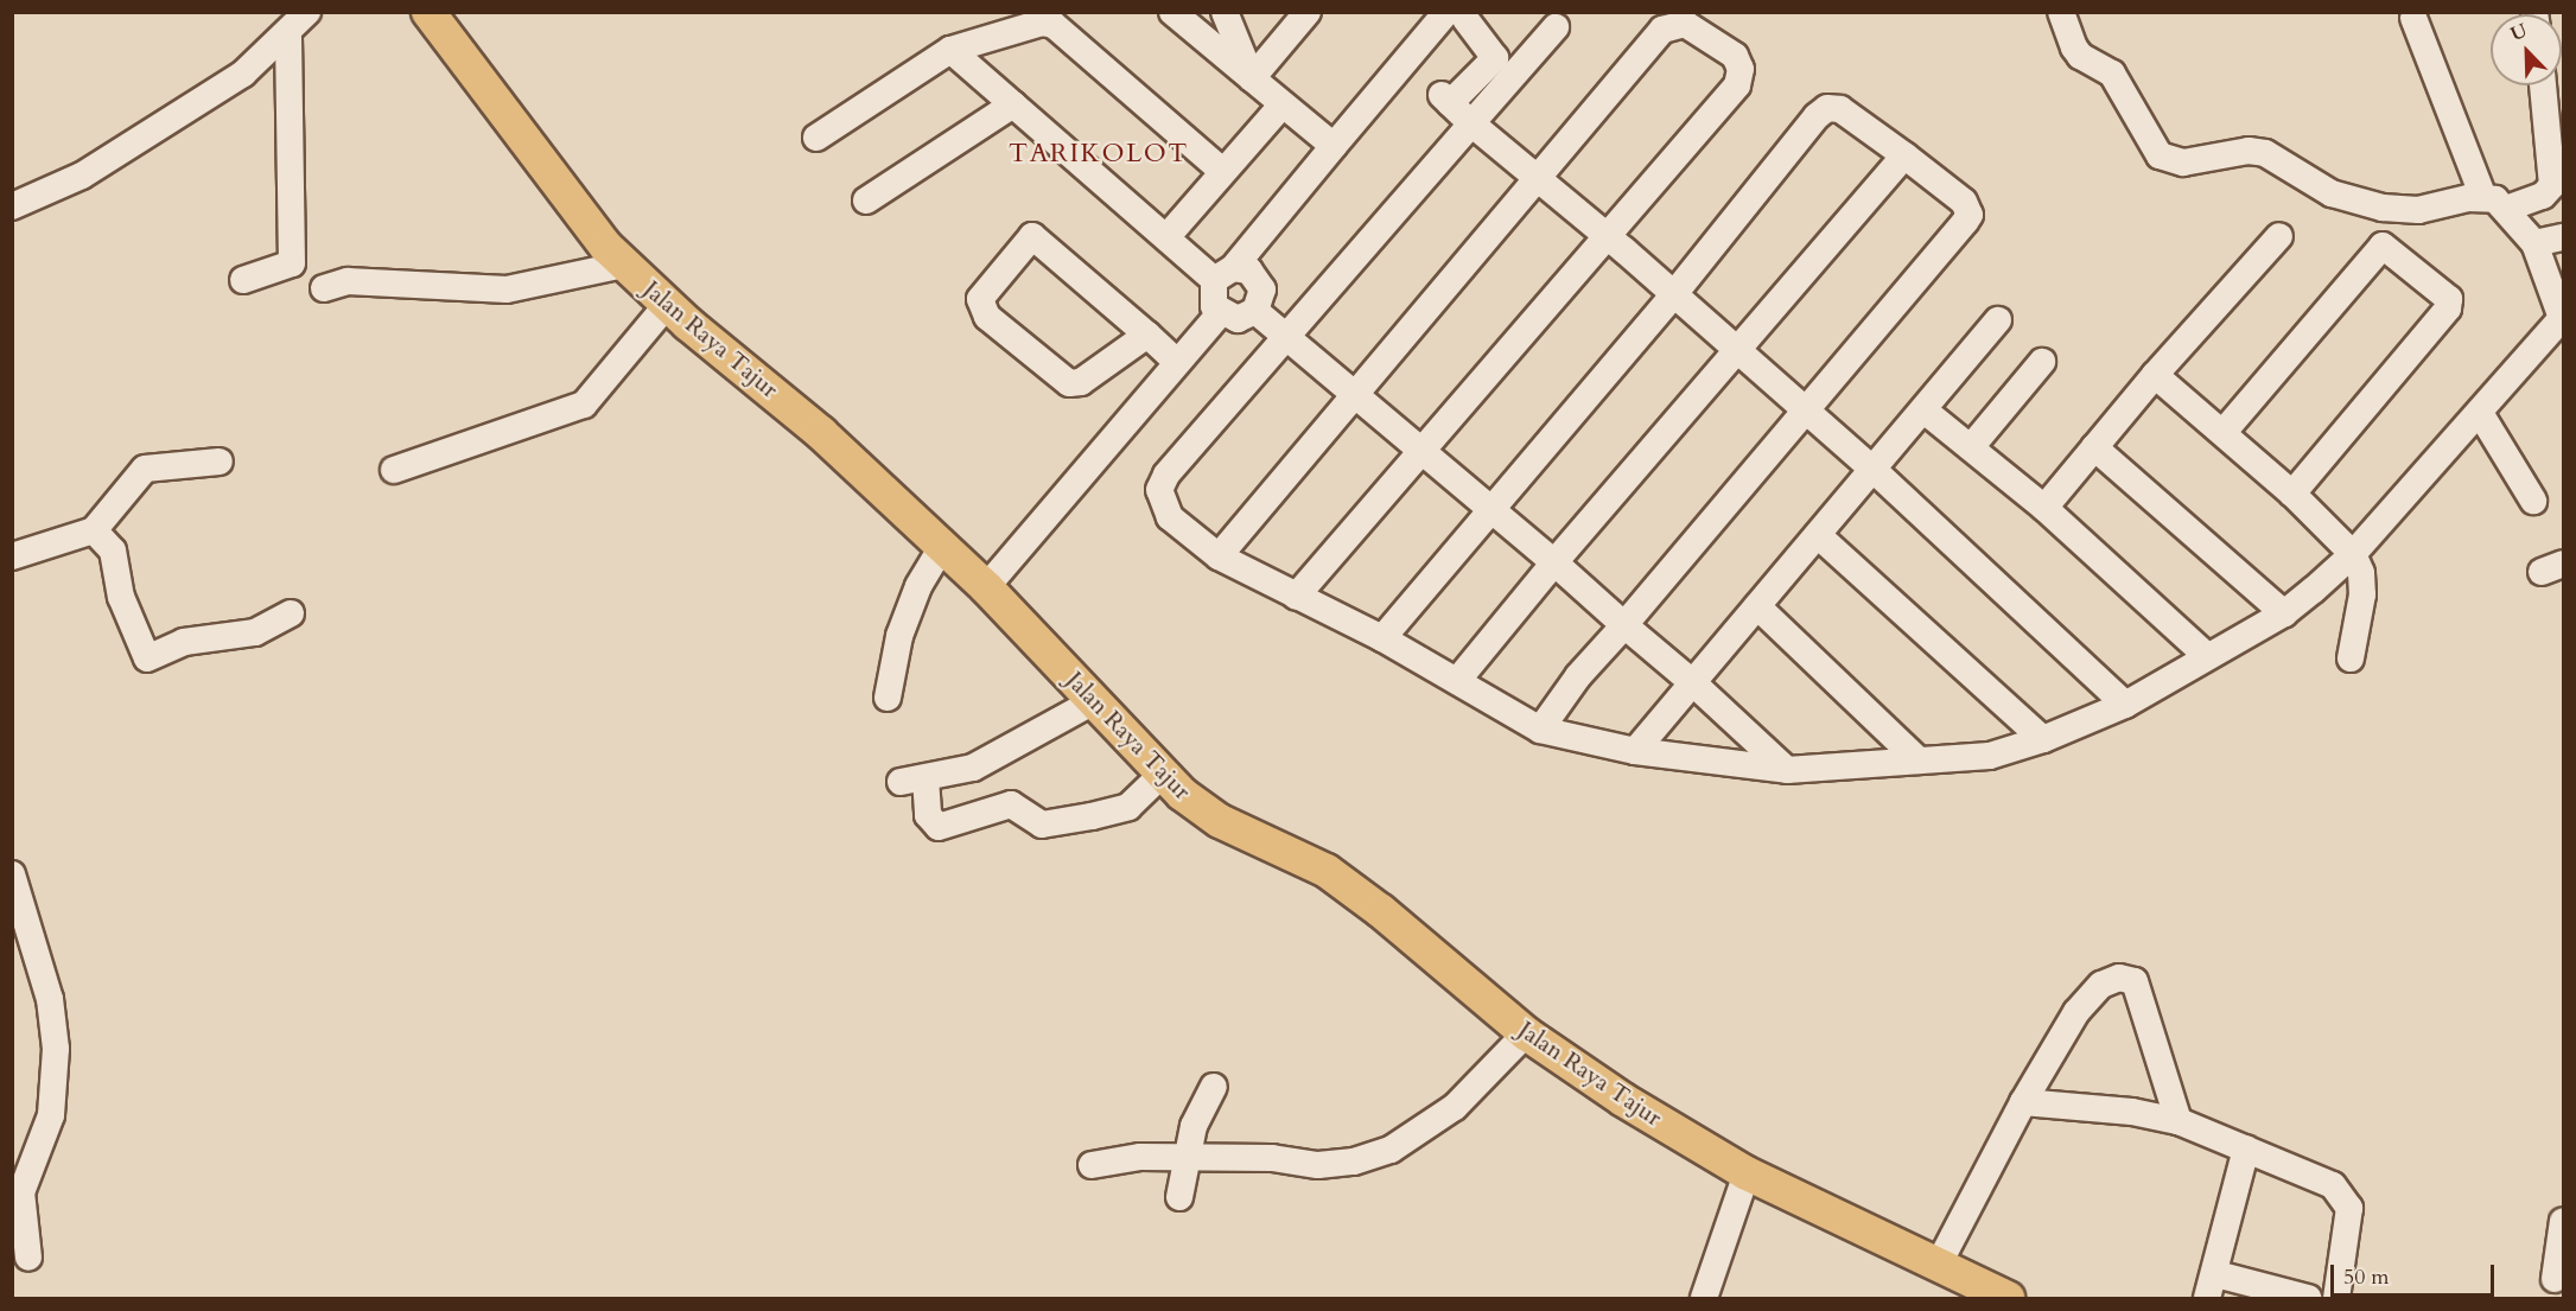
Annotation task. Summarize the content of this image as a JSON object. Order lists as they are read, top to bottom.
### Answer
{
  "streets": {
    "main road": ["Jalan Raya Tajur"]
  },
  "districts": ["TARIKOLOT"],
  "scale_bar": "50 m",
  "north": "top left"
}
